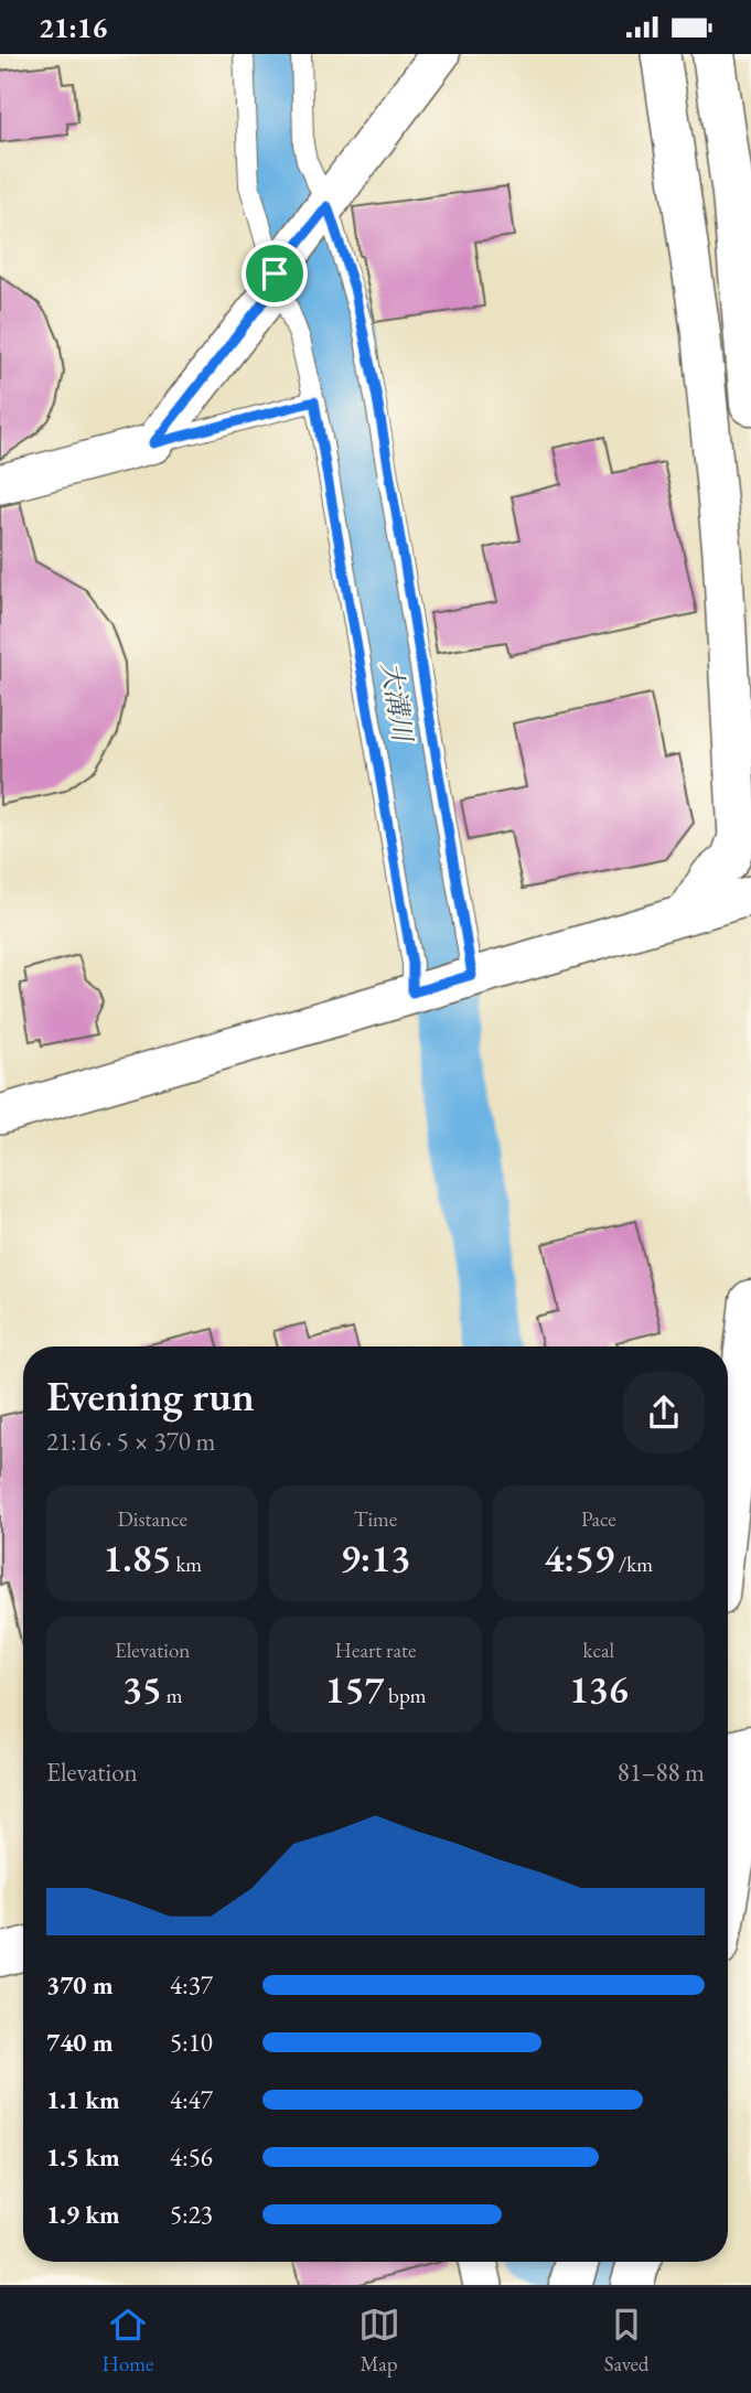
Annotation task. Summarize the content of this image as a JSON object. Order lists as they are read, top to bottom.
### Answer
{
  "water": ["大溝川"],
  "page": {
    "status": "21:16",
    "heading": ["Evening run", "21:16 · 5 × 370 m"],
    "stats": [
      ["Distance", "1.85 km"],
      ["Time", "9:13"],
      ["Pace", "4:59 /km"],
      ["Elevation", "35 m"],
      ["Heart rate", "157 bpm"],
      ["kcal", "136"]
    ],
    "chart": ["Elevation", "81–88 m"],
    "list": [
      {
        "name": "370 m",
        "note": "4:37"
      },
      {
        "name": "740 m",
        "note": "5:10"
      },
      {
        "name": "1.1 km",
        "note": "4:47"
      },
      {
        "name": "1.5 km",
        "note": "4:56"
      },
      {
        "name": "1.9 km",
        "note": "5:23"
      }
    ],
    "tabs": ["Home", "Map", "Saved"]
  }
}
